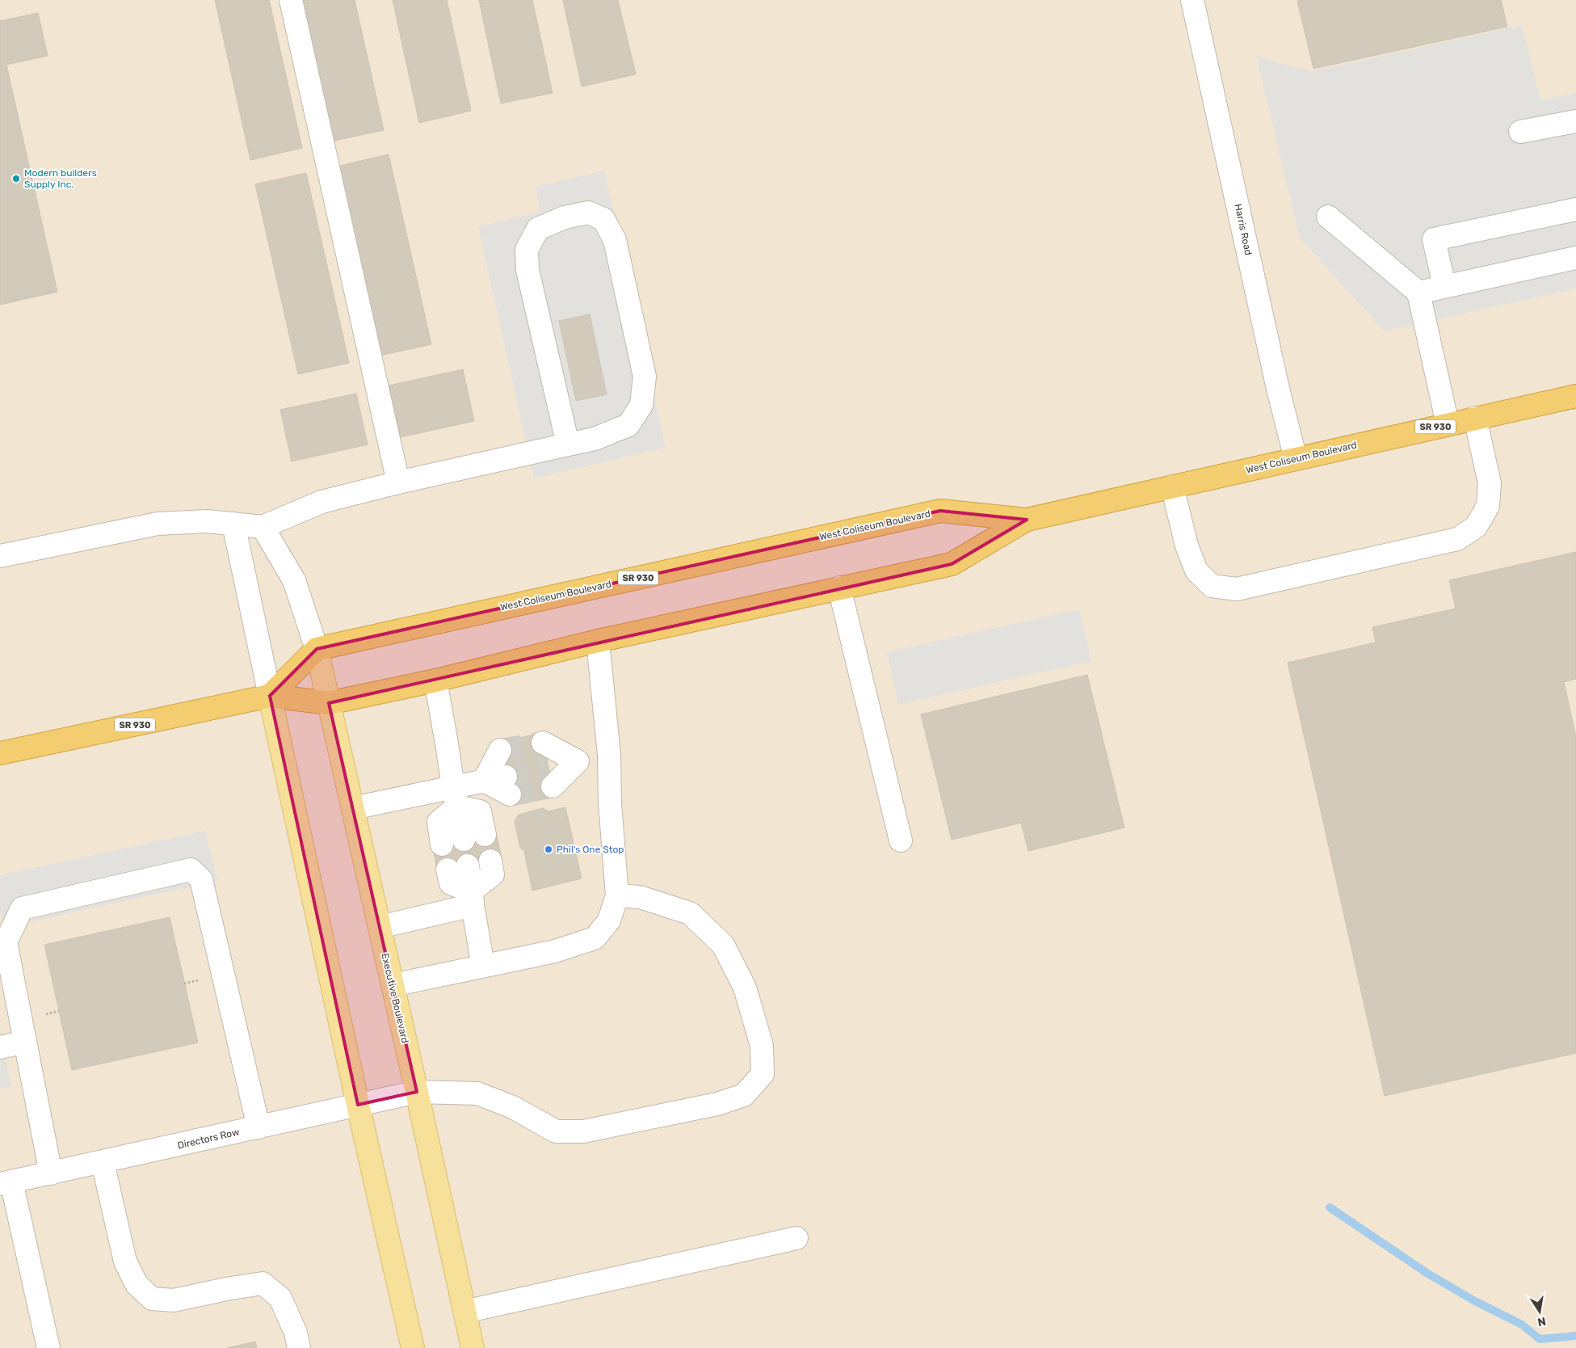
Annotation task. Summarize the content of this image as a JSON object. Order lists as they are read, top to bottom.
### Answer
{
  "streets": {
    "highway": ["SR 930", "West Coliseum Boulevard"],
    "main road": ["Executive Boulevard"],
    "street": ["Harris Road", "Directors Row"]
  },
  "crossings": [
    ["Harris Road", "West Coliseum Boulevard"],
    ["West Coliseum Boulevard", "Executive Boulevard"],
    ["Executive Boulevard", "Directors Row"]
  ],
  "places": ["Modern builders Supply Inc.", "Phil's One Stop"],
  "north": "bottom"
}
